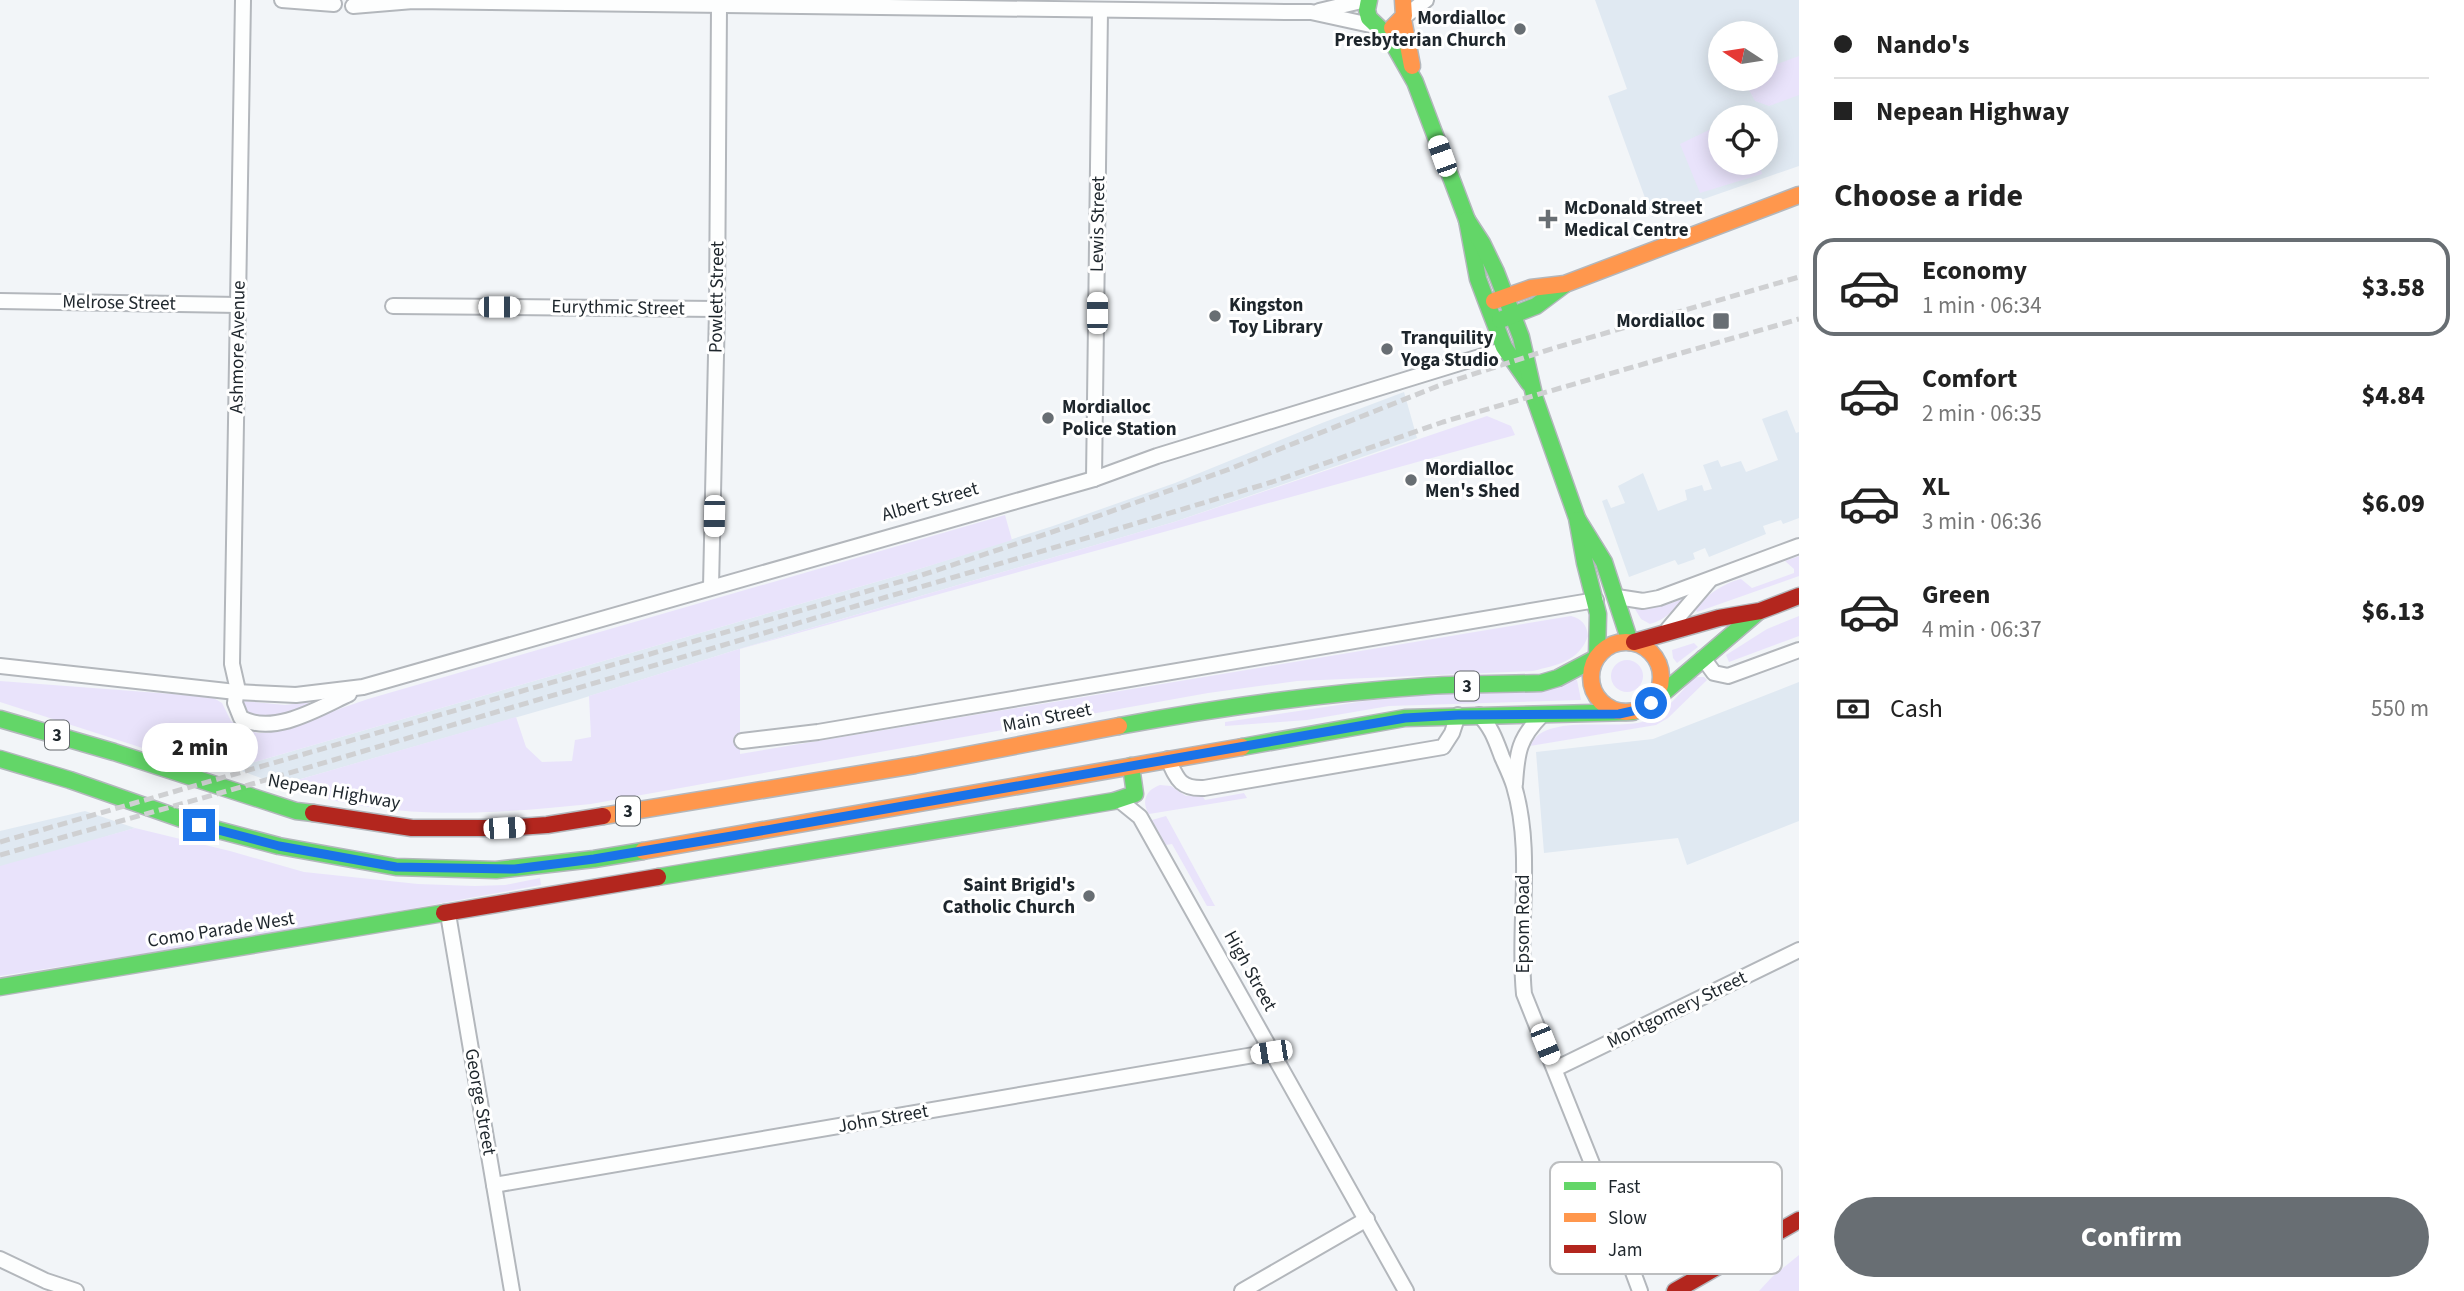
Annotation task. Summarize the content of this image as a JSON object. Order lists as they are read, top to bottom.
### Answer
{
  "streets": {
    "main road": [
      "3",
      "Main Street",
      "Nepean Highway",
      "Como Parade West",
      "High Street"
    ],
    "street": [
      "Lewis Street",
      "Powlett Street",
      "Melrose Street",
      "Eurythmic Street",
      "Ashmore Avenue",
      "Albert Street",
      "Epsom Road",
      "Montgomery Street",
      "George Street",
      "John Street"
    ]
  },
  "crossings": [
    ["Lewis Street", "Albert Street"],
    ["Powlett Street", "Eurythmic Street"],
    ["Powlett Street", "Albert Street"],
    ["Melrose Street", "Ashmore Avenue"],
    ["Ashmore Avenue", "Albert Street"],
    ["3", "Main Street"],
    ["Main Street", "Nepean Highway"],
    ["Main Street", "Epsom Road"],
    ["Main Street", "High Street"],
    ["Epsom Road", "Montgomery Street"],
    ["Como Parade West", "George Street"],
    ["High Street", "John Street"],
    ["George Street", "John Street"]
  ],
  "places": {
    "other": [
      "Mordialloc Presbyterian Church",
      "Kingston Toy Library",
      "Tranquility Yoga Studio",
      "Mordialloc Police Station",
      "Mordialloc Men's Shed",
      "Saint Brigid's Catholic Church"
    ],
    "health": ["McDonald Street Medical Centre"],
    "transit": ["Mordialloc"]
  },
  "legend": ["Fast", "Slow", "Jam"],
  "north": "left",
  "page": {
    "banner": ["Nando's", "Nepean Highway"],
    "heading": "Choose a ride",
    "list": [
      {
        "name": "Economy",
        "note": "1 min · 06:34",
        "value": "$3.58"
      },
      {
        "name": "Comfort",
        "note": "2 min · 06:35",
        "value": "$4.84"
      },
      {
        "name": "XL",
        "note": "3 min · 06:36",
        "value": "$6.09"
      },
      {
        "name": "Green",
        "note": "4 min · 06:37",
        "value": "$6.13"
      }
    ],
    "pay": ["Cash", "550 m"],
    "bubble": "2 min",
    "buttons": "Confirm"
  }
}
